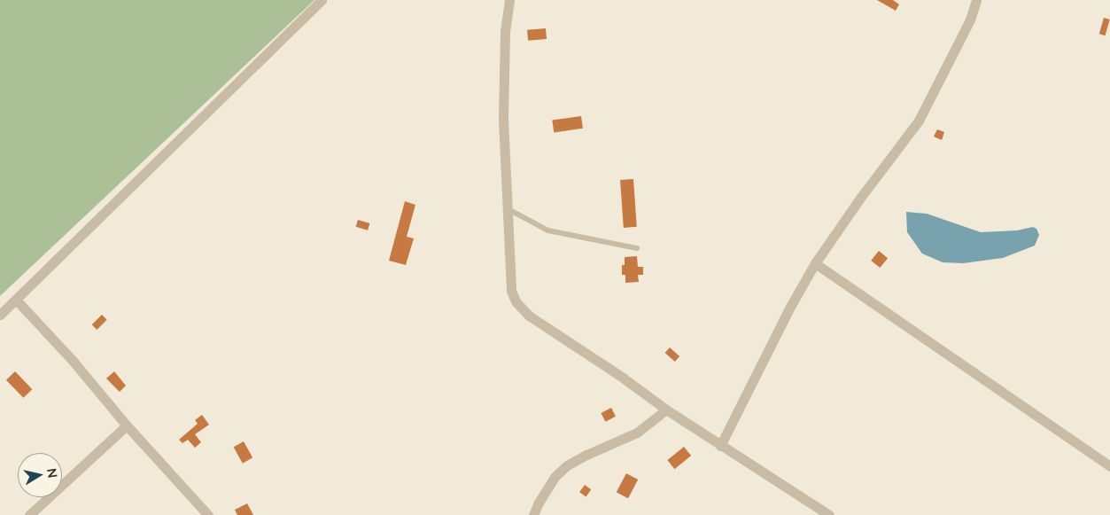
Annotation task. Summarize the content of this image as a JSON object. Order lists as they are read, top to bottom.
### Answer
{
  "north": "right"
}
